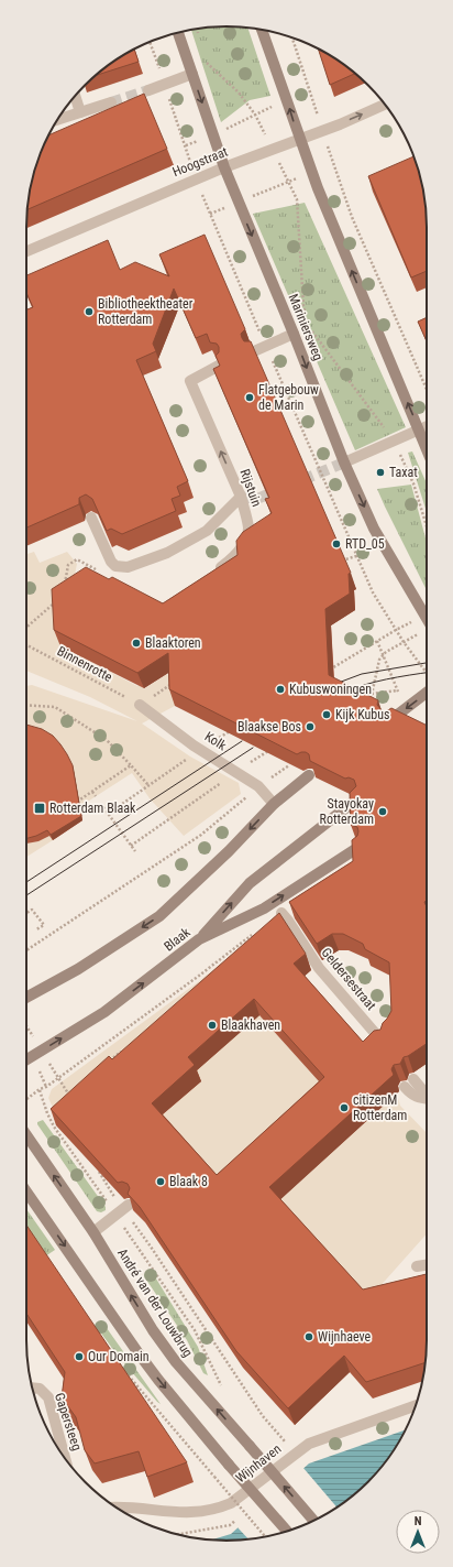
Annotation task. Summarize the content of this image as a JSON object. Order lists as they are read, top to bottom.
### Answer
{
  "streets": {
    "main road": ["Mariniersweg", "Blaak", "André van der Louwbrug"],
    "street": [
      "Hoogstraat",
      "Rijstuin",
      "Kolk",
      "Geldersestraat",
      "Gapersteeg",
      "Wijnhaven"
    ],
    "path": ["Binnenrotte"]
  },
  "crossings": [
    ["Hoogstraat", "Mariniersweg"],
    ["Binnenrotte", "Kolk"]
  ],
  "one_way": ["Rijstuin"],
  "places": {
    "other": [
      "Bibliotheektheater Rotterdam",
      "Flatgebouw de Marin",
      "Taxat",
      "RTD_05",
      "Blaaktoren",
      "Kubuswoningen",
      "Kijk Kubus",
      "Blaakse Bos",
      "Stayokay Rotterdam",
      "Blaakhaven",
      "citizenM Rotterdam",
      "Blaak 8",
      "Wijnhaeve",
      "Our Domain"
    ],
    "transit": ["Rotterdam Blaak"]
  },
  "north": "top"
}
